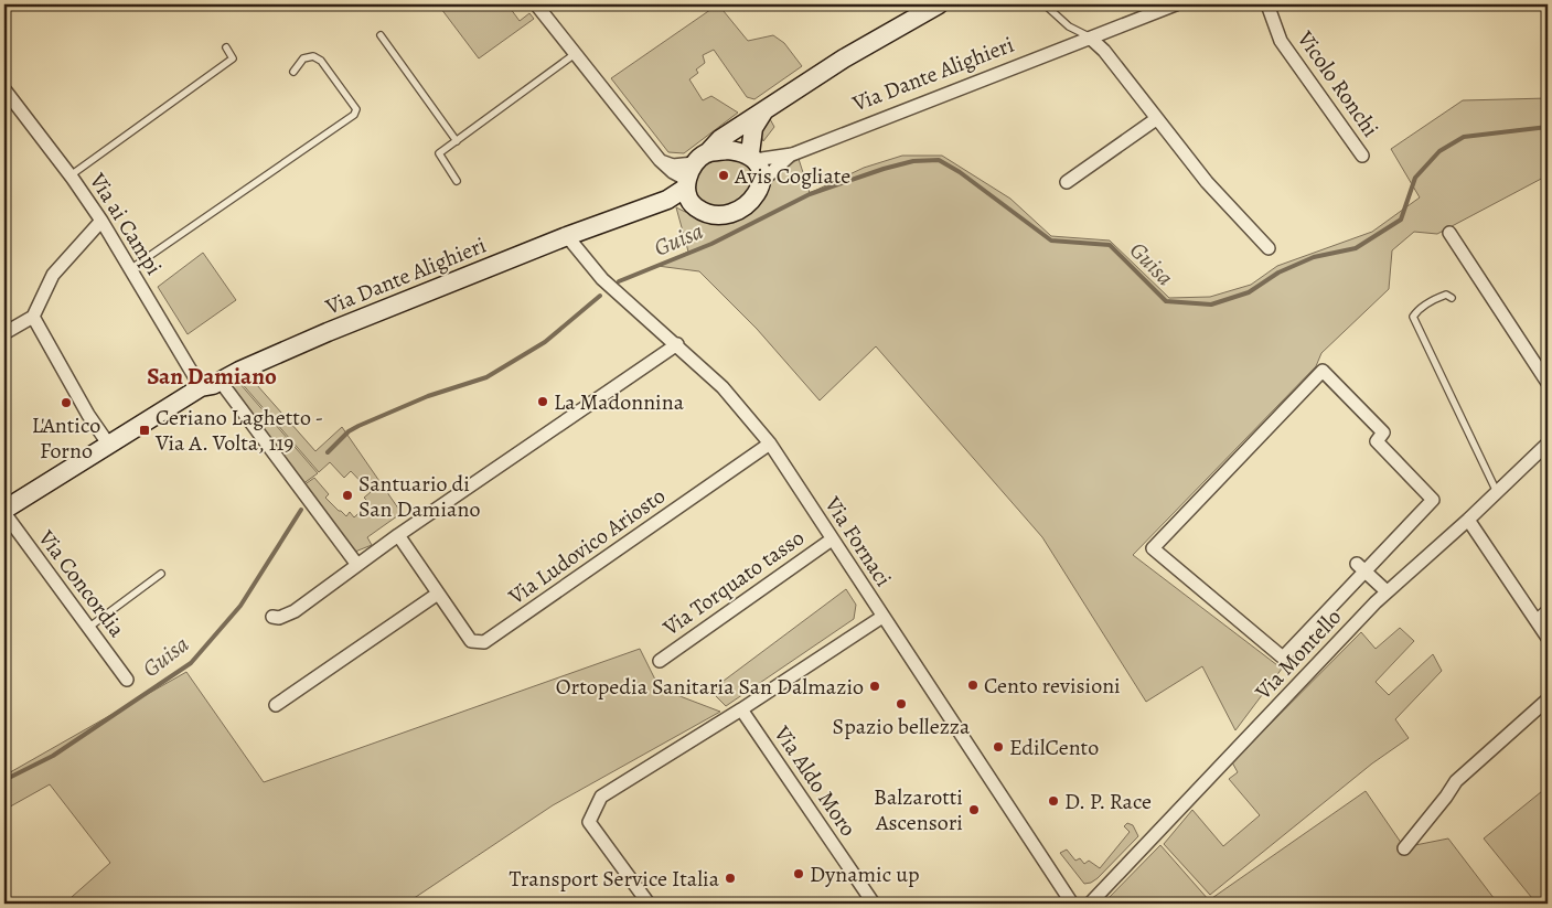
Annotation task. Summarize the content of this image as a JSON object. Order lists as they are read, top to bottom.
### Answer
{
  "streets": {
    "street": [
      "Via Dante Alighieri",
      "Vicolo Ronchi",
      "Via ai Campi",
      "Via Fornaci",
      "Via Ludovico Ariosto",
      "Via Torquato tasso",
      "Via Concordia",
      "Via Montello",
      "Via Aldo Moro"
    ]
  },
  "crossings": [
    ["Via Dante Alighieri", "Via ai Campi"],
    ["Via Dante Alighieri", "Via Fornaci"],
    ["Via Dante Alighieri", "Via Concordia"],
    ["Via Fornaci", "Via Ludovico Ariosto"],
    ["Via Fornaci", "Via Torquato tasso"]
  ],
  "districts": ["San Damiano"],
  "water": ["Guisa"],
  "places": {
    "other": [
      "Avis Cogliate",
      "La Madonnina",
      "L'Antico Forno",
      "Santuario di San Damiano",
      "Cento revisioni",
      "Ortopedia Sanitaria San Dalmazio",
      "Spazio bellezza",
      "EdilCento",
      "D. P. Race",
      "Balzarotti Ascensori",
      "Dynamic up",
      "Transport Service Italia"
    ],
    "transit": ["Ceriano Laghetto - Via A. Volta, 119"]
  }
}
